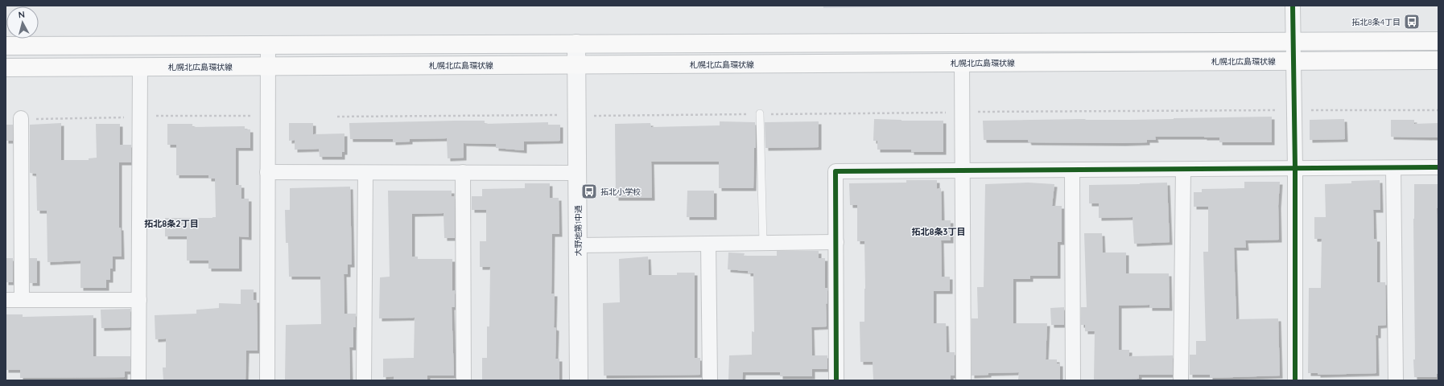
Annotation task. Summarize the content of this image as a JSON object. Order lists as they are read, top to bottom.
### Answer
{
  "streets": {
    "main road": ["札幌北広島環状線"],
    "street": ["大野地第1中通"]
  },
  "crossings": [
    ["札幌北広島環状線", "大野地第1中通"]
  ],
  "districts": ["拓北8条2丁目", "拓北8条3丁目"],
  "places": {
    "bus stop": ["拓北8条4丁目", "拓北小学校"]
  },
  "north": "top"
}
